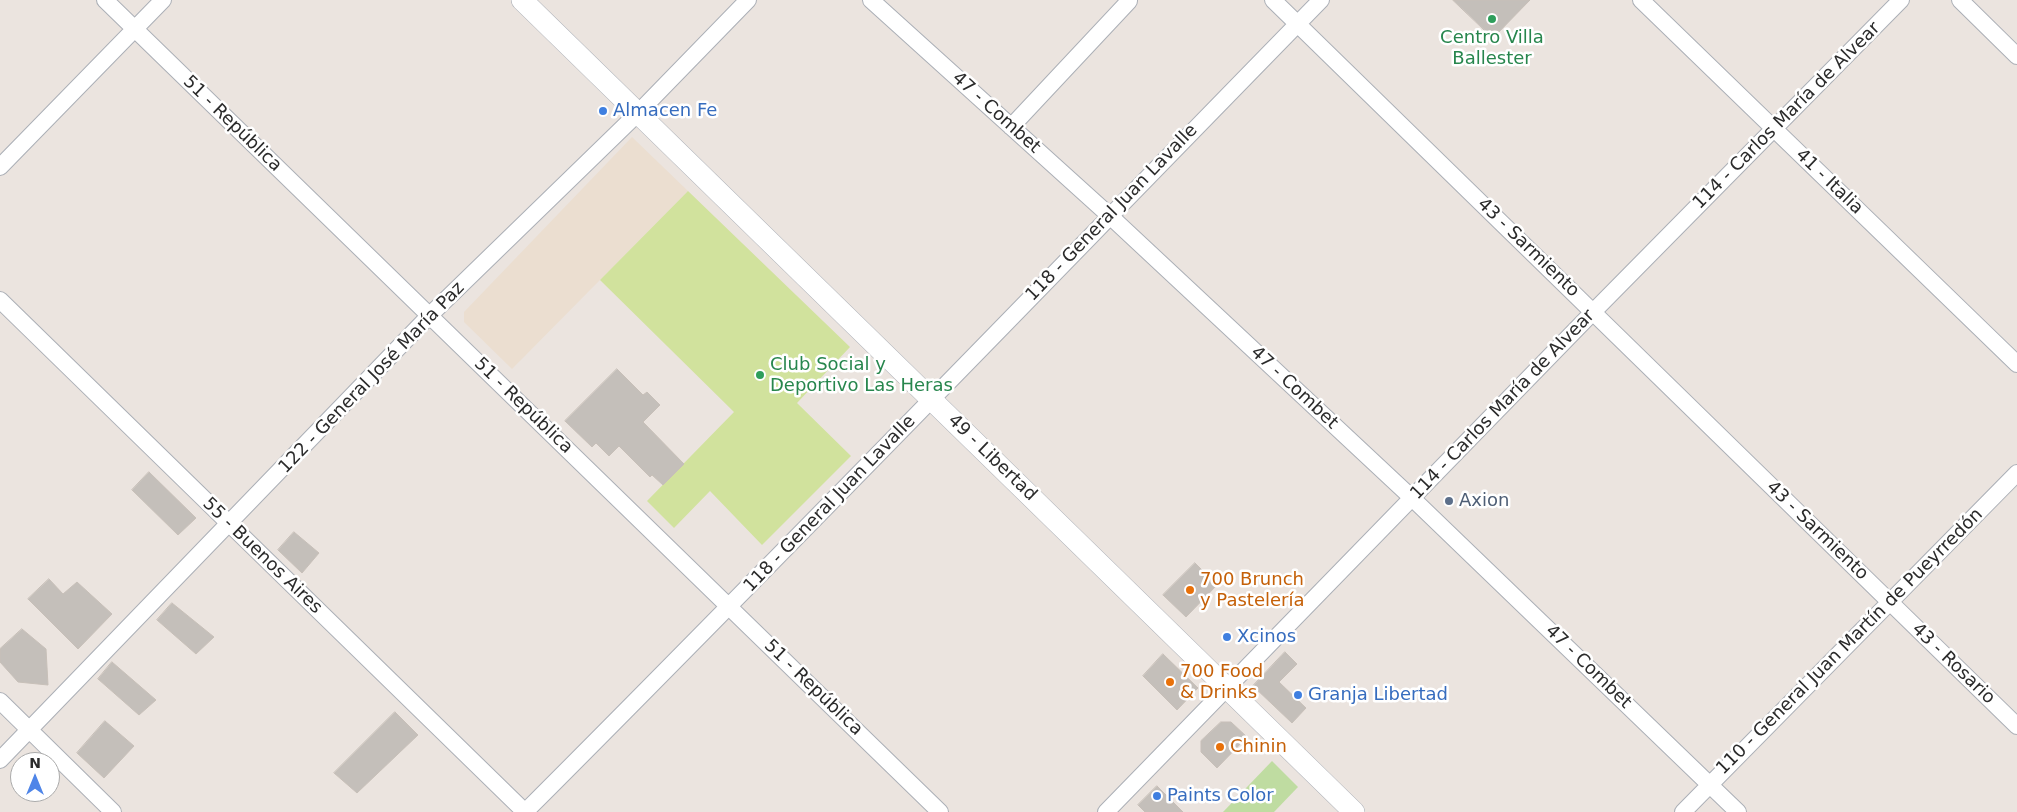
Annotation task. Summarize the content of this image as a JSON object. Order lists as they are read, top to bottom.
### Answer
{
  "streets": {
    "street": [
      "47 - Combet",
      "114 - Carlos María de Alvear",
      "51 - República",
      "41 - Italia",
      "118 - General Juan Lavalle",
      "43 - Sarmiento",
      "122 - General José María Paz",
      "49 - Libertad",
      "55 - Buenos Aires",
      "110 - General Juan Martín de Pueyrredón",
      "43 - Rosario"
    ]
  },
  "crossings": [
    ["47 - Combet", "114 - Carlos María de Alvear"],
    ["47 - Combet", "118 - General Juan Lavalle"],
    ["47 - Combet", "110 - General Juan Martín de Pueyrredón"],
    ["114 - Carlos María de Alvear", "41 - Italia"],
    ["114 - Carlos María de Alvear", "43 - Sarmiento"],
    ["114 - Carlos María de Alvear", "49 - Libertad"],
    ["51 - República", "118 - General Juan Lavalle"],
    ["51 - República", "122 - General José María Paz"],
    ["118 - General Juan Lavalle", "43 - Sarmiento"],
    ["118 - General Juan Lavalle", "49 - Libertad"],
    ["118 - General Juan Lavalle", "55 - Buenos Aires"],
    ["43 - Sarmiento", "110 - General Juan Martín de Pueyrredón"],
    ["43 - Sarmiento", "43 - Rosario"],
    ["122 - General José María Paz", "49 - Libertad"],
    ["122 - General José María Paz", "55 - Buenos Aires"],
    ["110 - General Juan Martín de Pueyrredón", "43 - Rosario"]
  ],
  "places": [
    "Centro Villa Ballester",
    "Almacen Fe",
    "Club Social y Deportivo Las Heras",
    "Axion",
    "700 Brunch y Pastelería",
    "Xcinos",
    "700 Food & Drinks",
    "Granja Libertad",
    "Chinin",
    "Paints Color"
  ],
  "north": "top"
}
